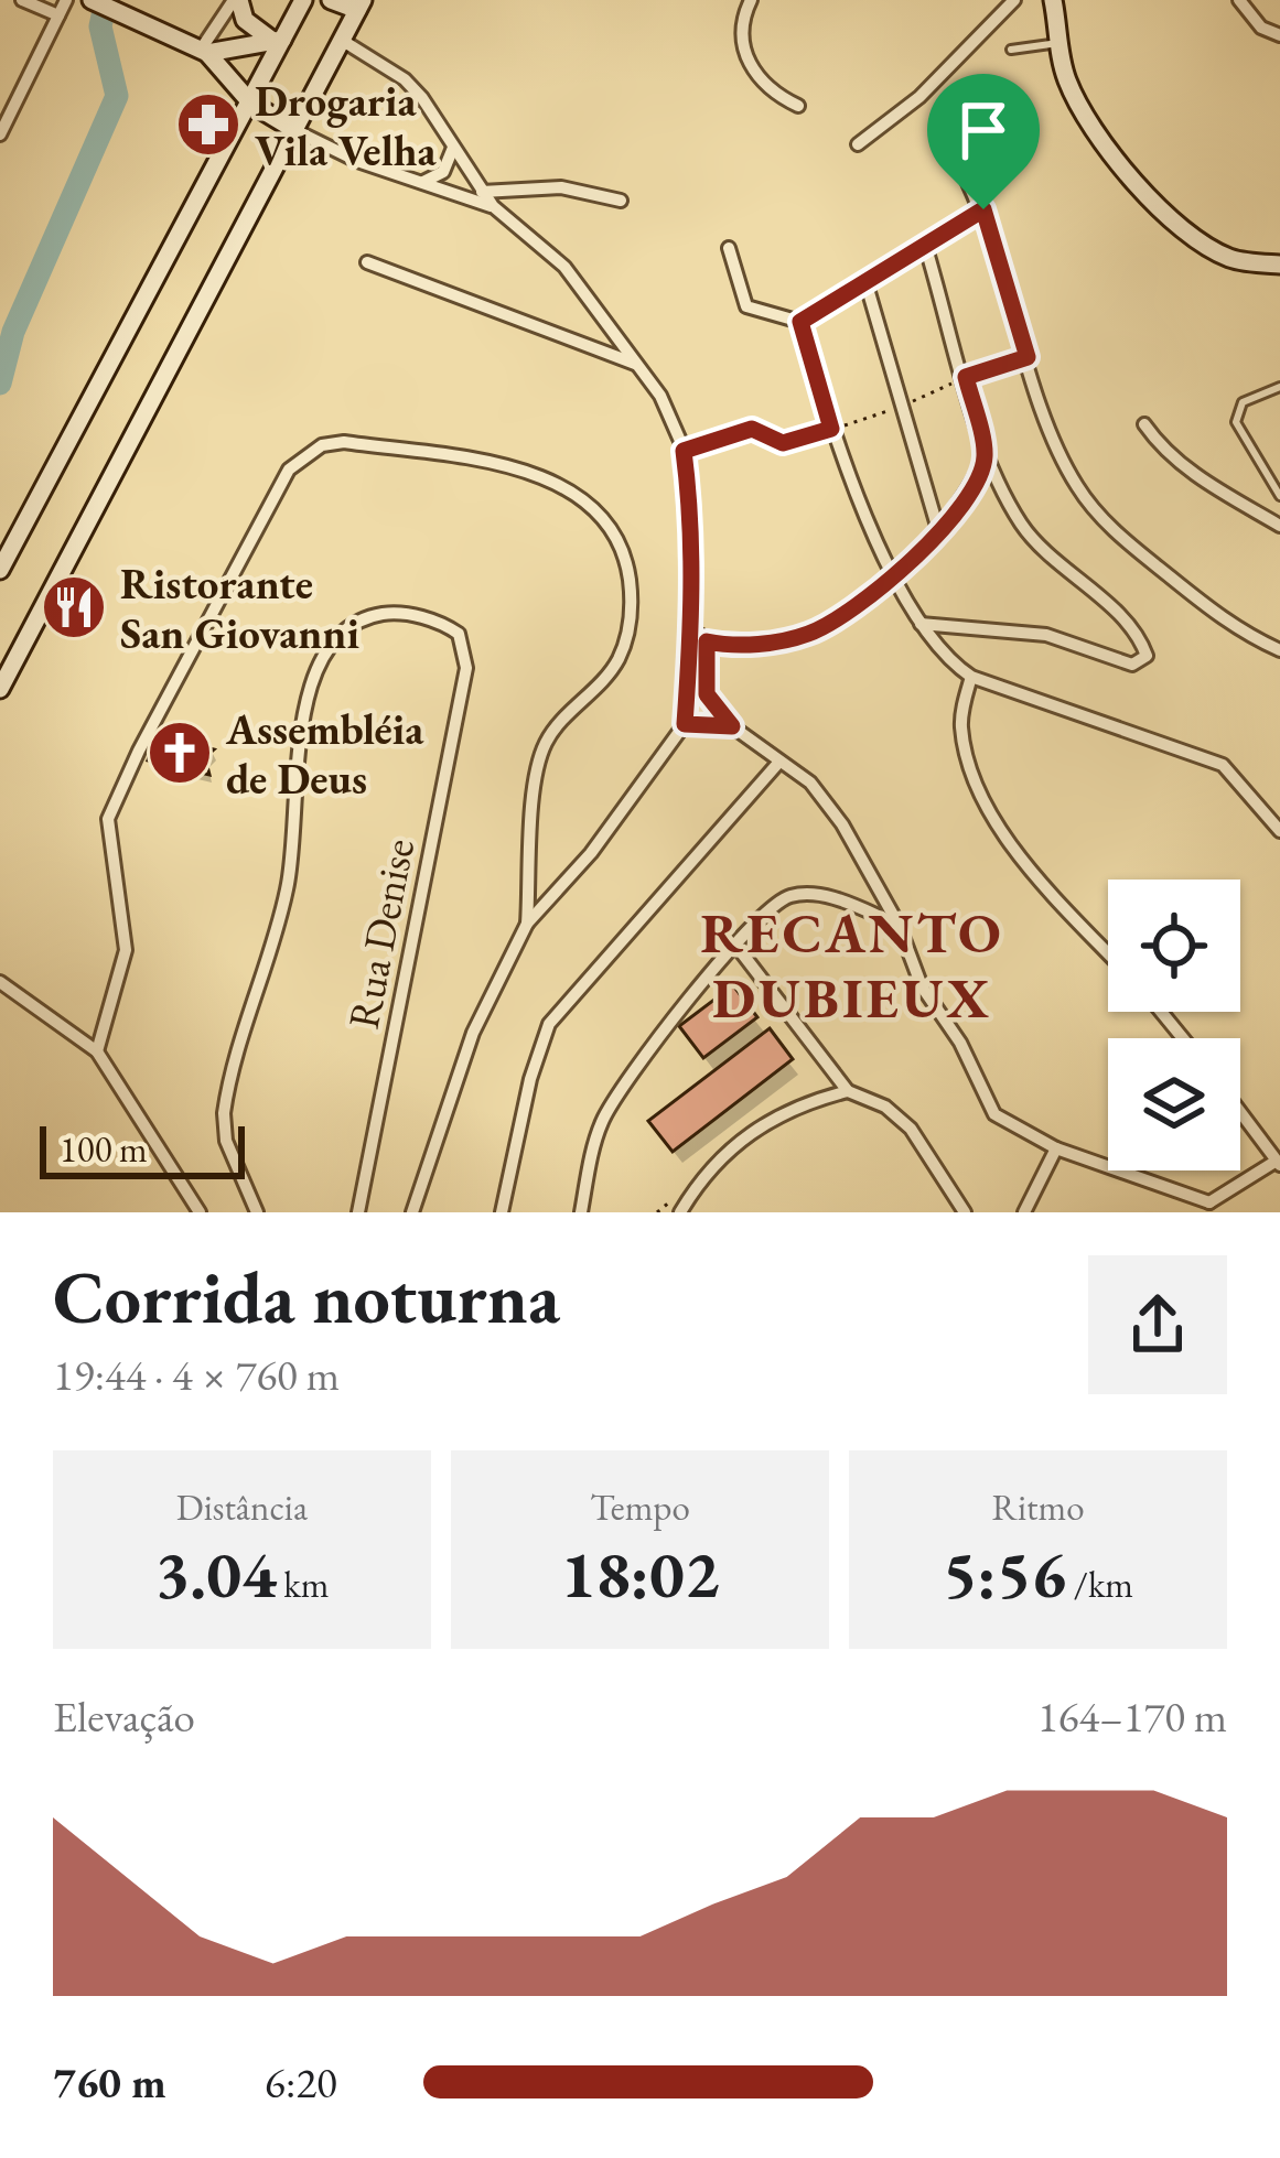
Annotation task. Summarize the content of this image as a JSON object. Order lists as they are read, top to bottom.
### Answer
{
  "streets": {
    "street": ["Rua Denise"]
  },
  "districts": ["RECANTO DUBIEUX"],
  "places": {
    "pharmacy": ["Drogaria Vila Velha"],
    "restaurant": ["Ristorante San Giovanni"],
    "church": ["Assembléia de Deus"]
  },
  "scale_bar": "100 m",
  "page": {
    "scale": "100 m",
    "heading": ["Corrida noturna", "19:44 · 4 × 760 m"],
    "stats": [
      ["Distância", "3.04 km"],
      ["Tempo", "18:02"],
      ["Ritmo", "5:56 /km"]
    ],
    "chart": ["Elevação", "164–170 m"],
    "list": [
      {
        "name": "760 m",
        "note": "6:20"
      }
    ]
  }
}
